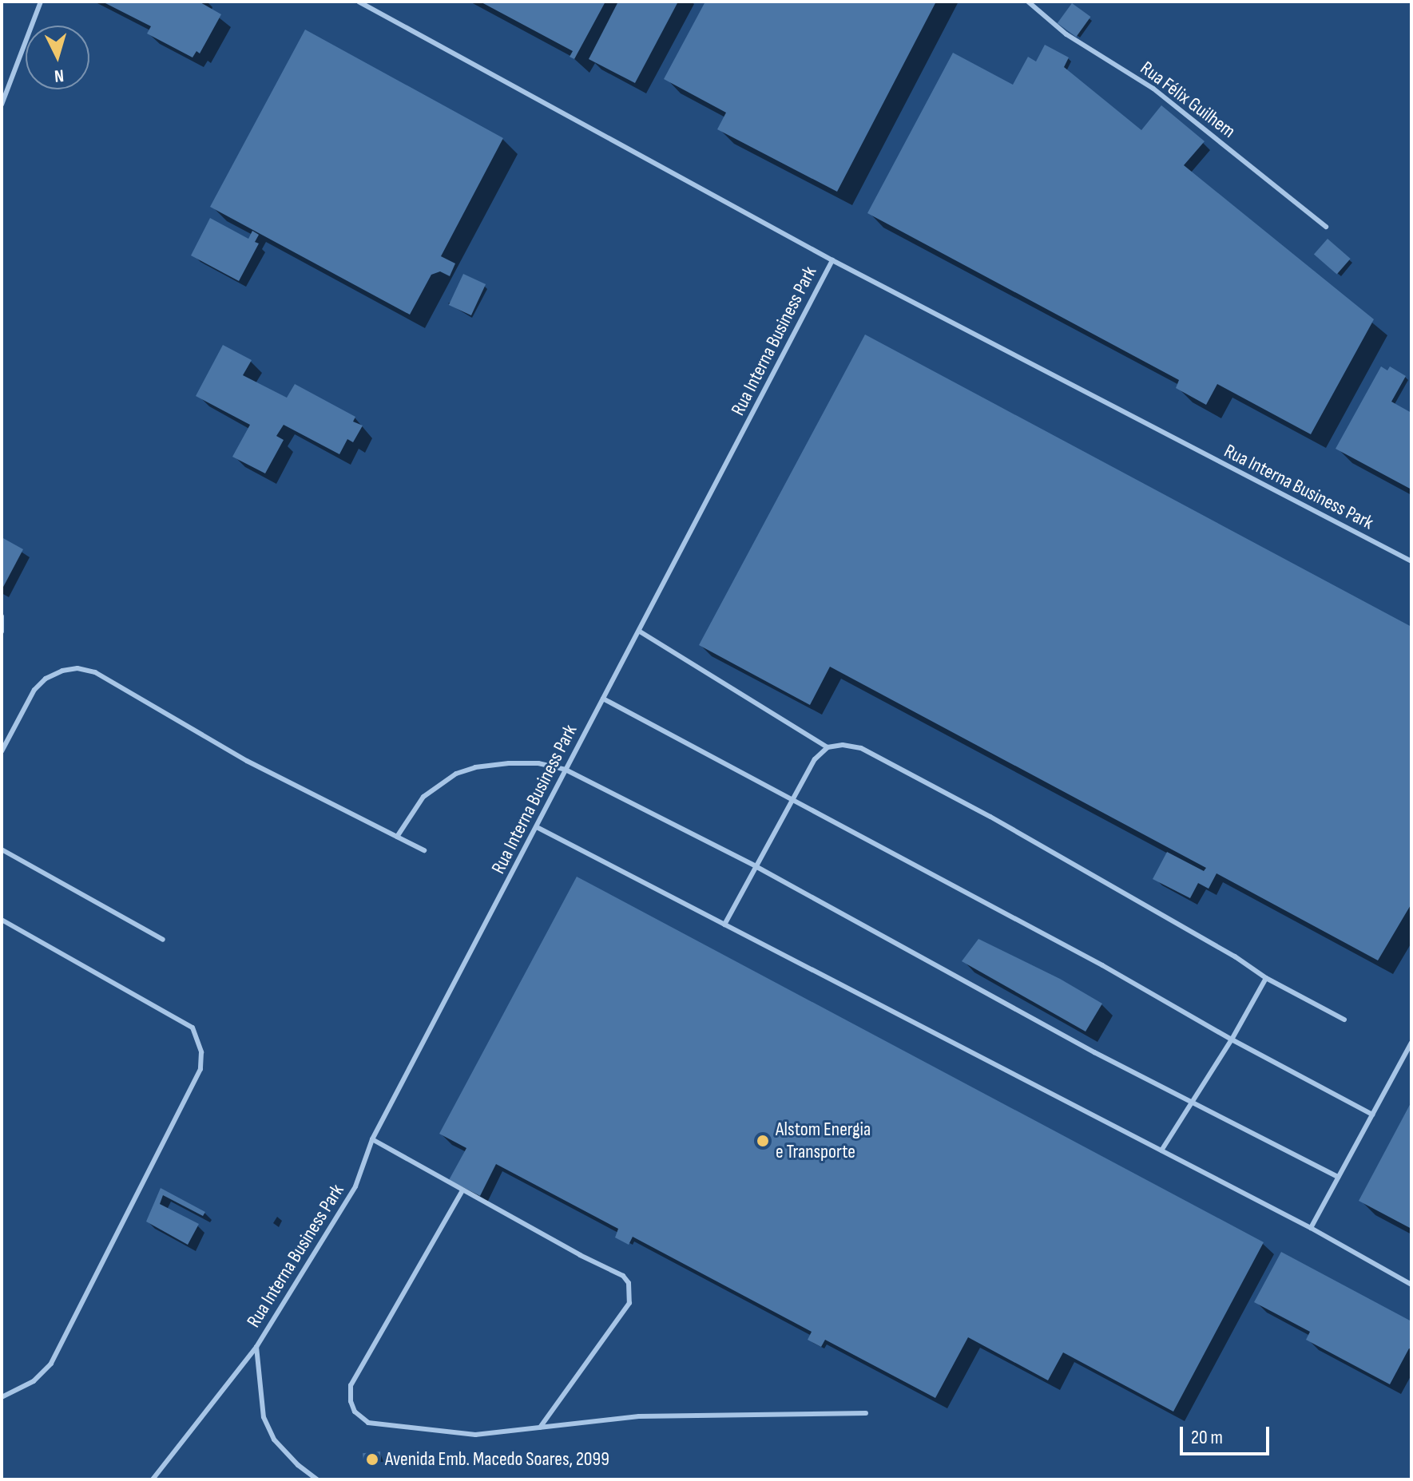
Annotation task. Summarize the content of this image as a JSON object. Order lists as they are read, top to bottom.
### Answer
{
  "streets": {
    "lane": ["Rua Félix Guilhem", "Rua Interna Business Park"]
  },
  "places": ["Alstom Energia e Transporte", "Avenida Emb. Macedo Soares, 2099"],
  "scale_bar": "20 m",
  "north": "bottom"
}
